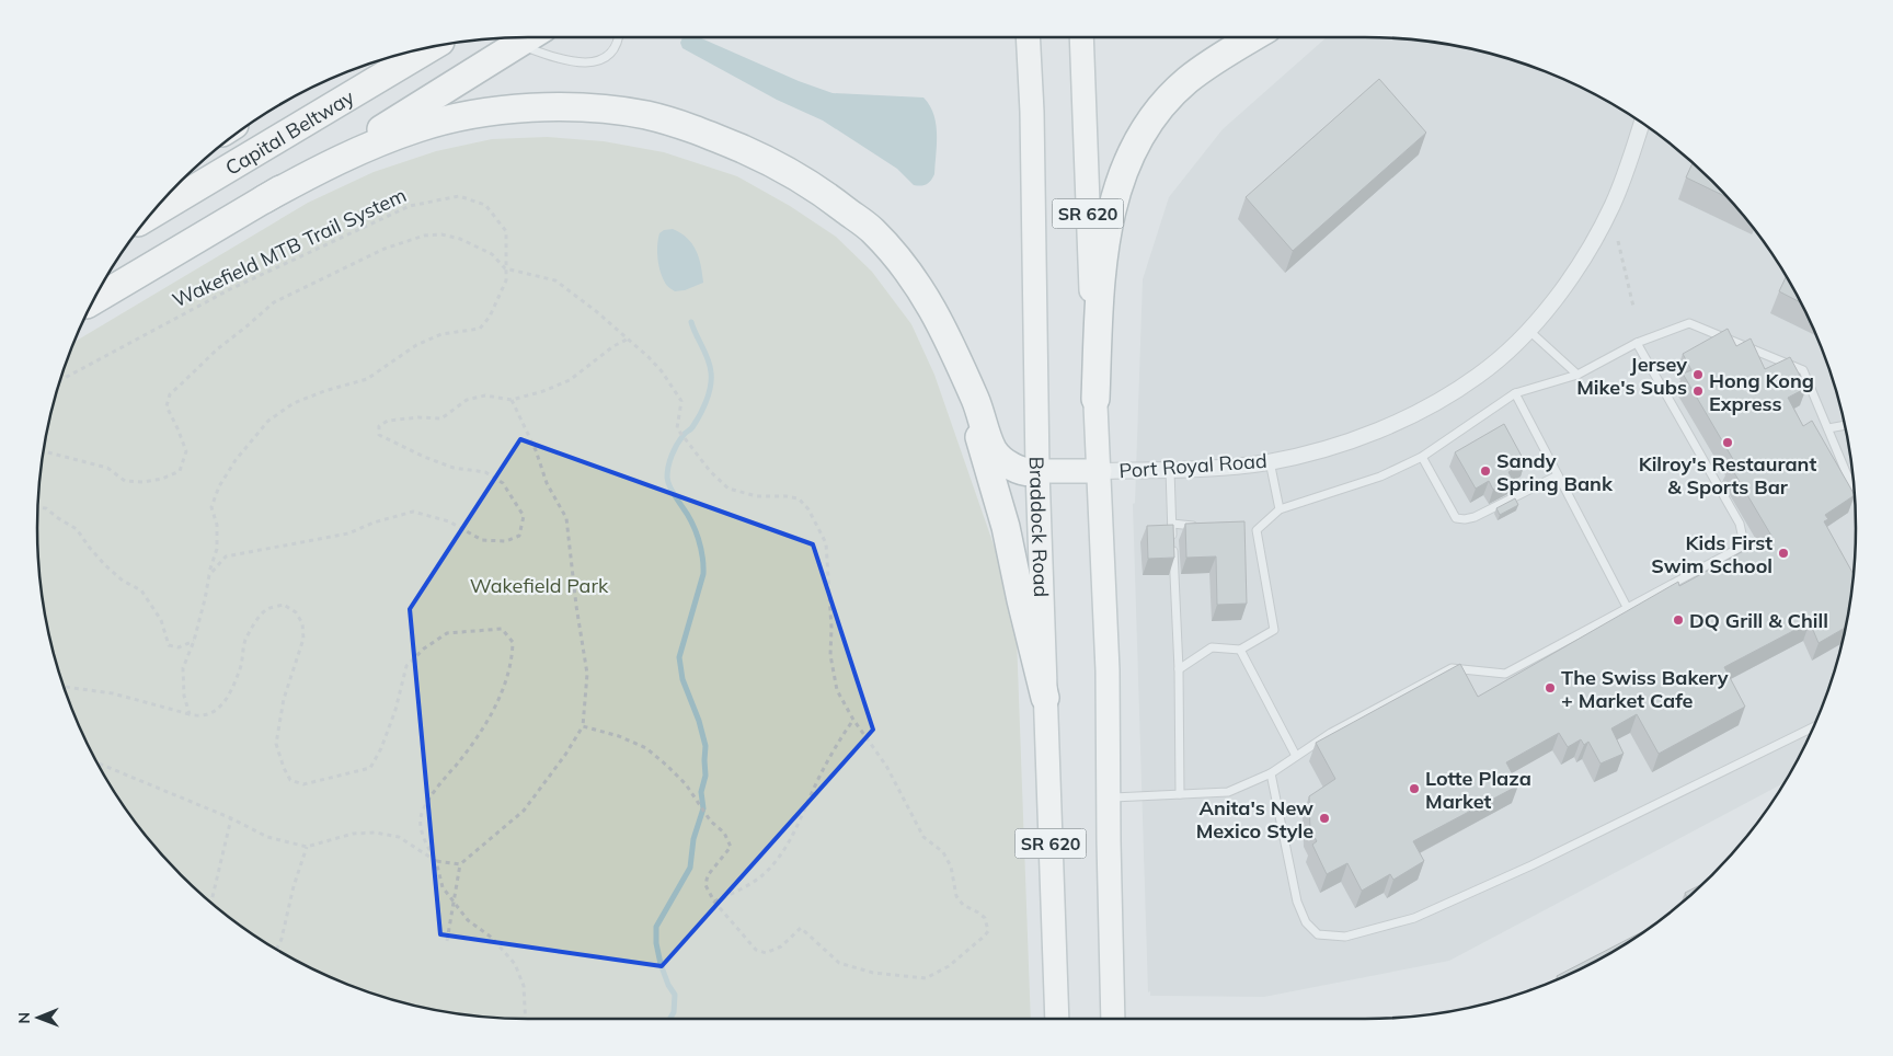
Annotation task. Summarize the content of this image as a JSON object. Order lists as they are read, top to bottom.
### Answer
{
  "streets": {
    "highway": ["Capital Beltway"],
    "main road": ["SR 620", "Braddock Road"],
    "street": ["Port Royal Road"],
    "path": ["Wakefield MTB Trail System"]
  },
  "crossings": [
    ["SR 620", "Port Royal Road"]
  ],
  "parks": ["Wakefield Park"],
  "places": [
    "Jersey Mike's Subs",
    "Hong Kong Express",
    "Kilroy's Restaurant & Sports Bar",
    "Sandy Spring Bank",
    "Kids First Swim School",
    "DQ Grill & Chill",
    "The Swiss Bakery + Market Cafe",
    "Lotte Plaza Market",
    "Anita's New Mexico Style"
  ],
  "north": "left"
}
